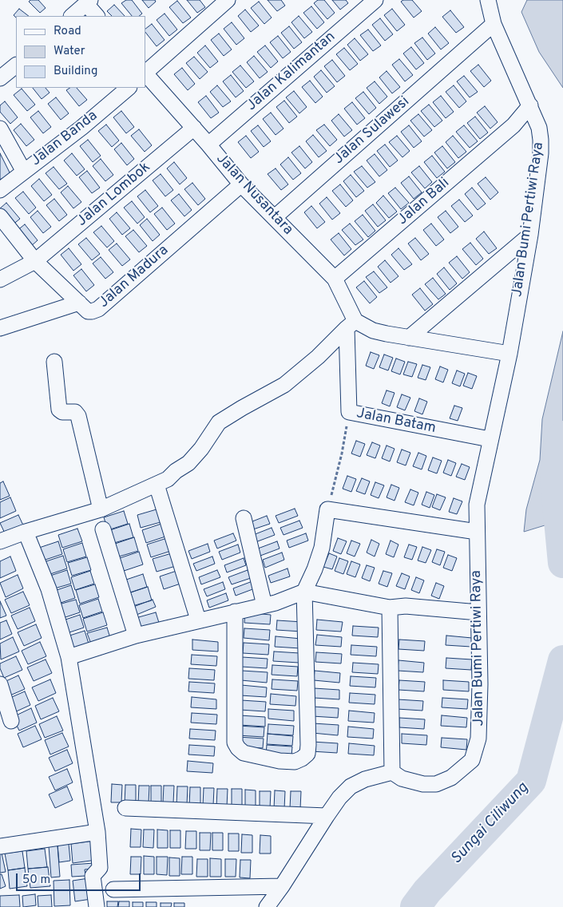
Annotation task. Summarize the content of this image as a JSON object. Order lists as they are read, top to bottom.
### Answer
{
  "streets": {
    "street": [
      "Jalan Kalimantan",
      "Jalan Sulawesi",
      "Jalan Banda",
      "Jalan Lombok",
      "Jalan Nusantara",
      "Jalan Bali",
      "Jalan Bumi Pertiwi Raya",
      "Jalan Madura",
      "Jalan Batam"
    ]
  },
  "crossings": [
    ["Jalan Kalimantan", "Jalan Nusantara"],
    ["Jalan Sulawesi", "Jalan Nusantara"],
    ["Jalan Sulawesi", "Jalan Bumi Pertiwi Raya"],
    ["Jalan Lombok", "Jalan Nusantara"],
    ["Jalan Lombok", "Jalan Madura"],
    ["Jalan Nusantara", "Jalan Bali"],
    ["Jalan Nusantara", "Jalan Madura"],
    ["Jalan Nusantara", "Jalan Batam"],
    ["Jalan Bali", "Jalan Bumi Pertiwi Raya"],
    ["Jalan Bumi Pertiwi Raya", "Jalan Batam"]
  ],
  "water": ["Sungai Ciliwung"],
  "legend": ["Road", "Water", "Building"],
  "scale_bar": "50 m"
}
